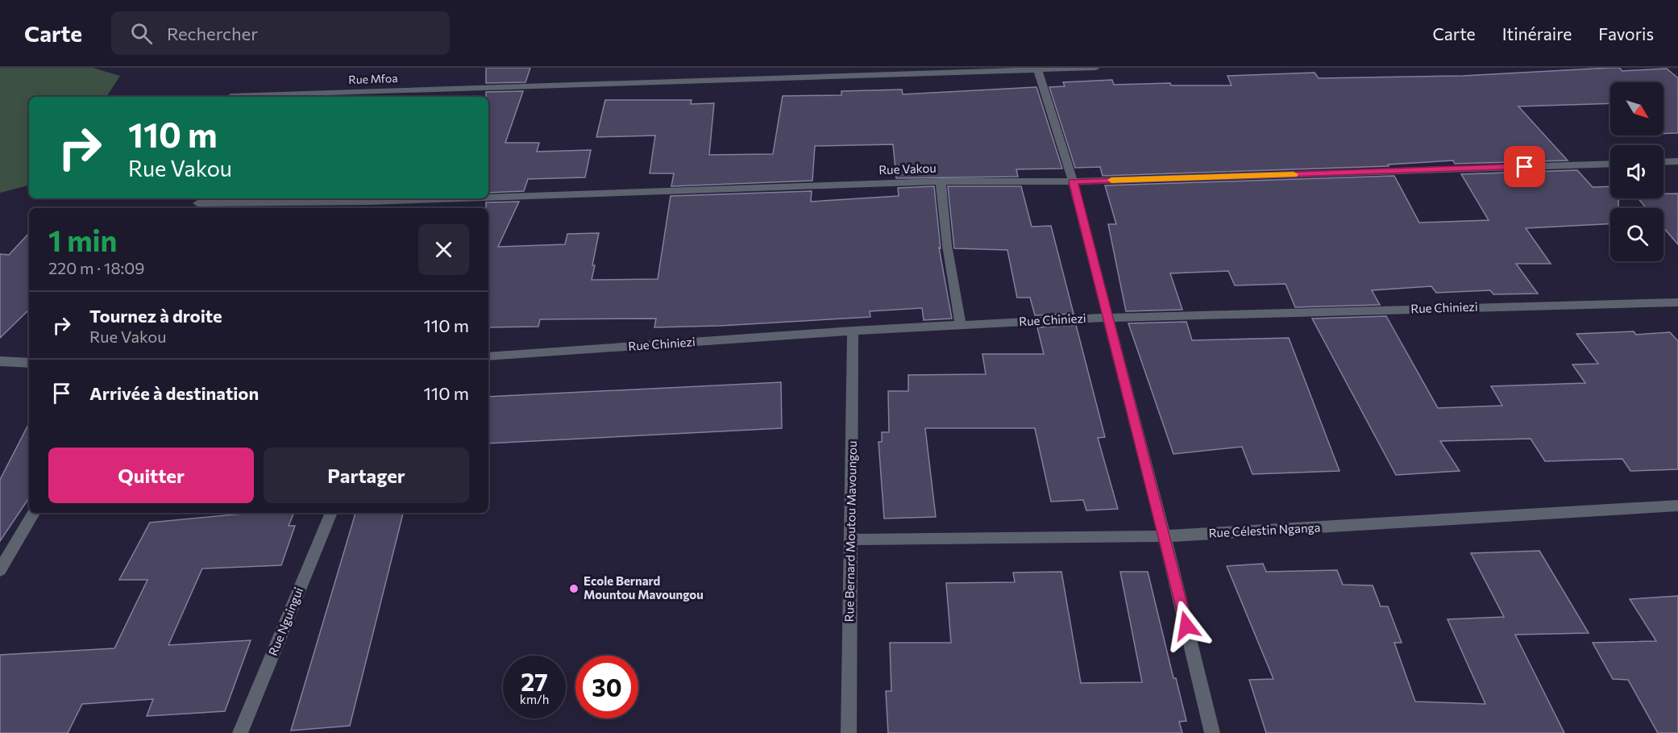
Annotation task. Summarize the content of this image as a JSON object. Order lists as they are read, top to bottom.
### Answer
{
  "streets": {
    "street": [
      "Rue Mfoa",
      "Rue Vakou",
      "Rue Chiniezi",
      "Rue Célestin Nganga",
      "Rue Bernard Moutou Mavoungou",
      "Rue Nguingui"
    ]
  },
  "crossings": [
    ["Rue Chiniezi", "Rue Bernard Moutou Mavoungou"],
    ["Rue Célestin Nganga", "Rue Bernard Moutou Mavoungou"]
  ],
  "places": ["Ecole Bernard Mountou Mavoungou"],
  "north": "bottom right",
  "page": {
    "header": "Carte",
    "search": "Rechercher",
    "nav": ["Carte", "Itinéraire", "Favoris"],
    "turn": ["110 m", "Rue Vakou"],
    "heading": ["1 min", "220 m · 18:09"],
    "list": [
      {
        "name": "Tournez à droite",
        "note": "Rue Vakou",
        "value": "110 m"
      },
      {
        "name": "Arrivée à destination",
        "value": "110 m"
      }
    ],
    "buttons": ["Quitter", "Partager"],
    "speed": "27 km/h",
    "limit": "30"
  }
}
